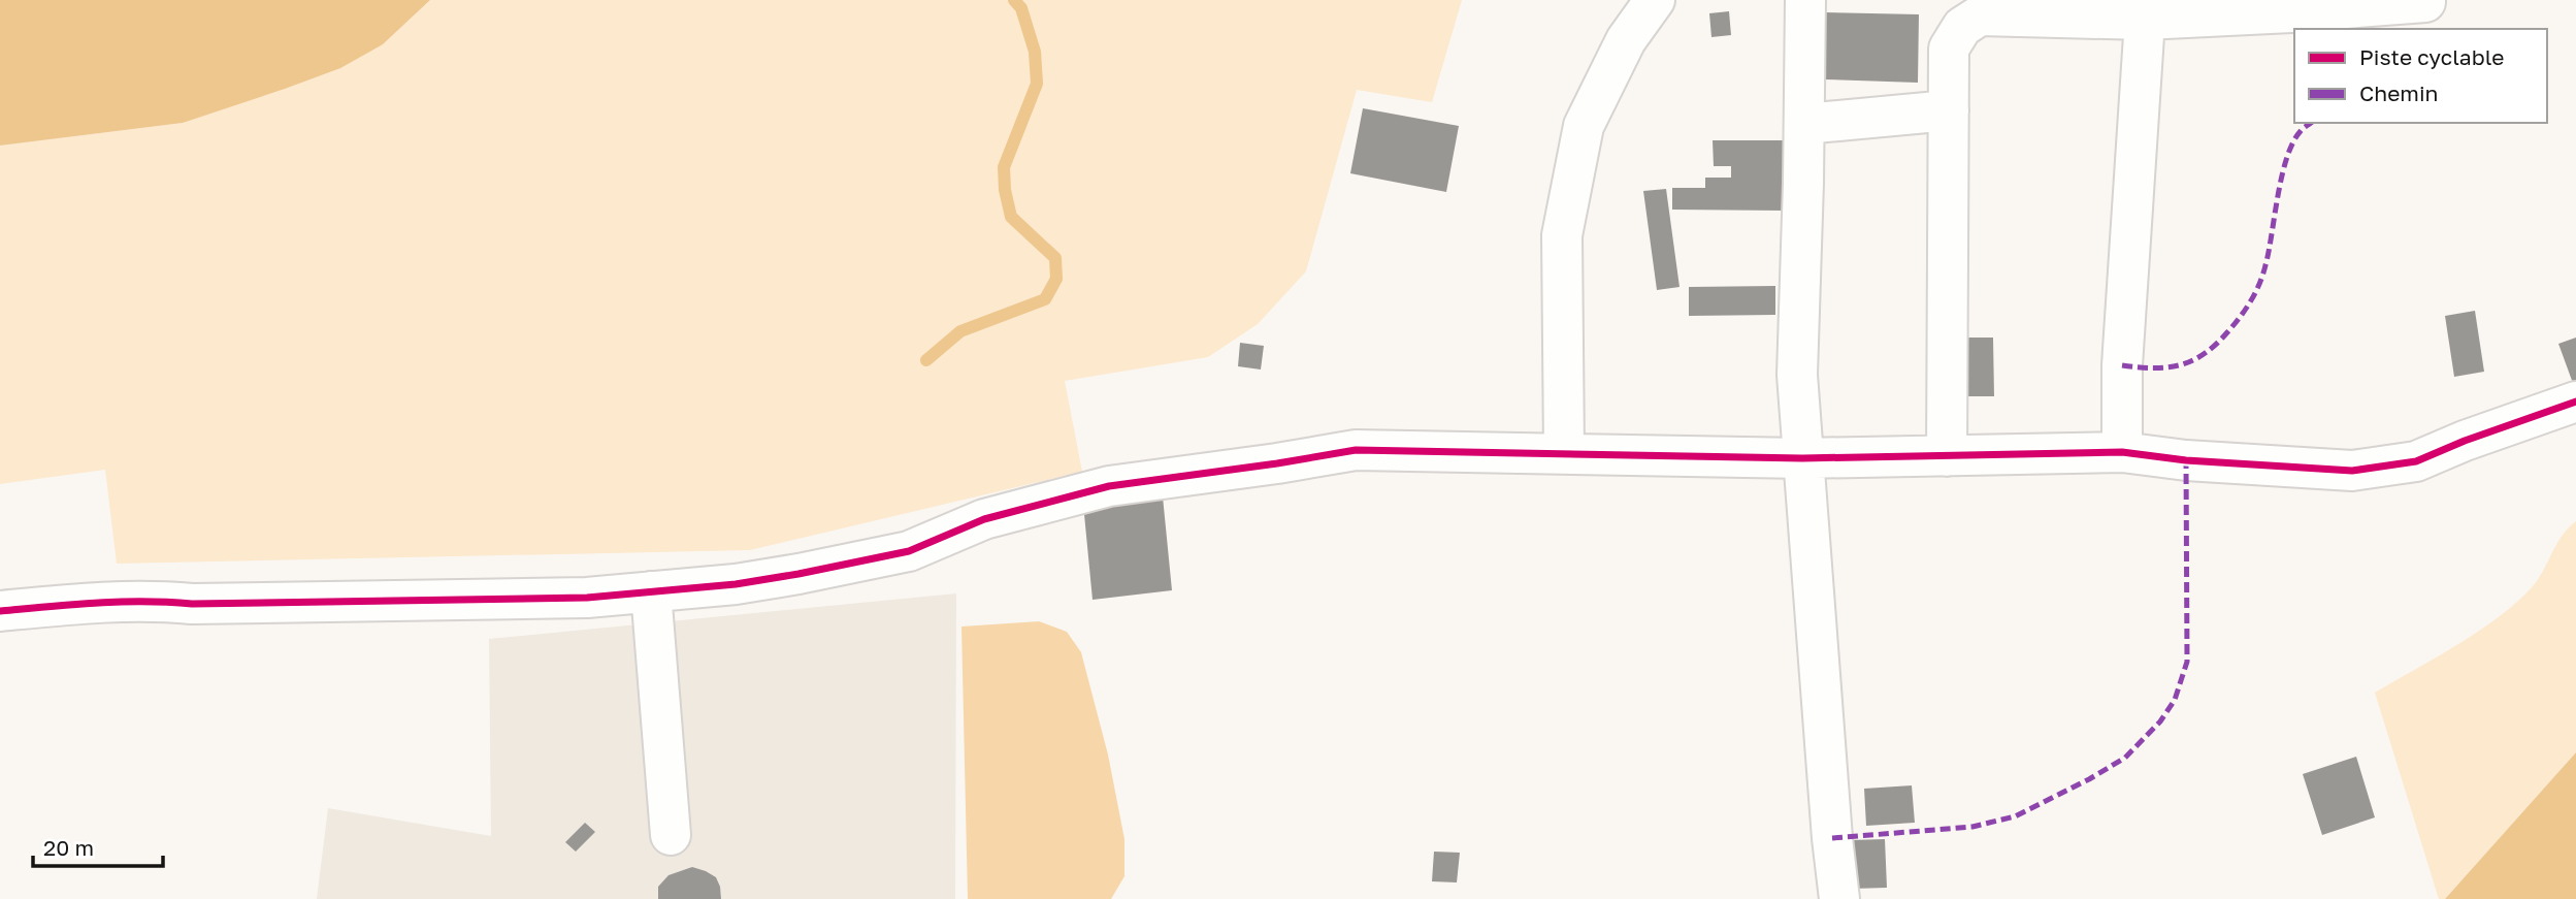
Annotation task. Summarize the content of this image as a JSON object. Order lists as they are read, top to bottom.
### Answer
{
  "legend": ["Piste cyclable", "Chemin"],
  "scale_bar": "20 m"
}
